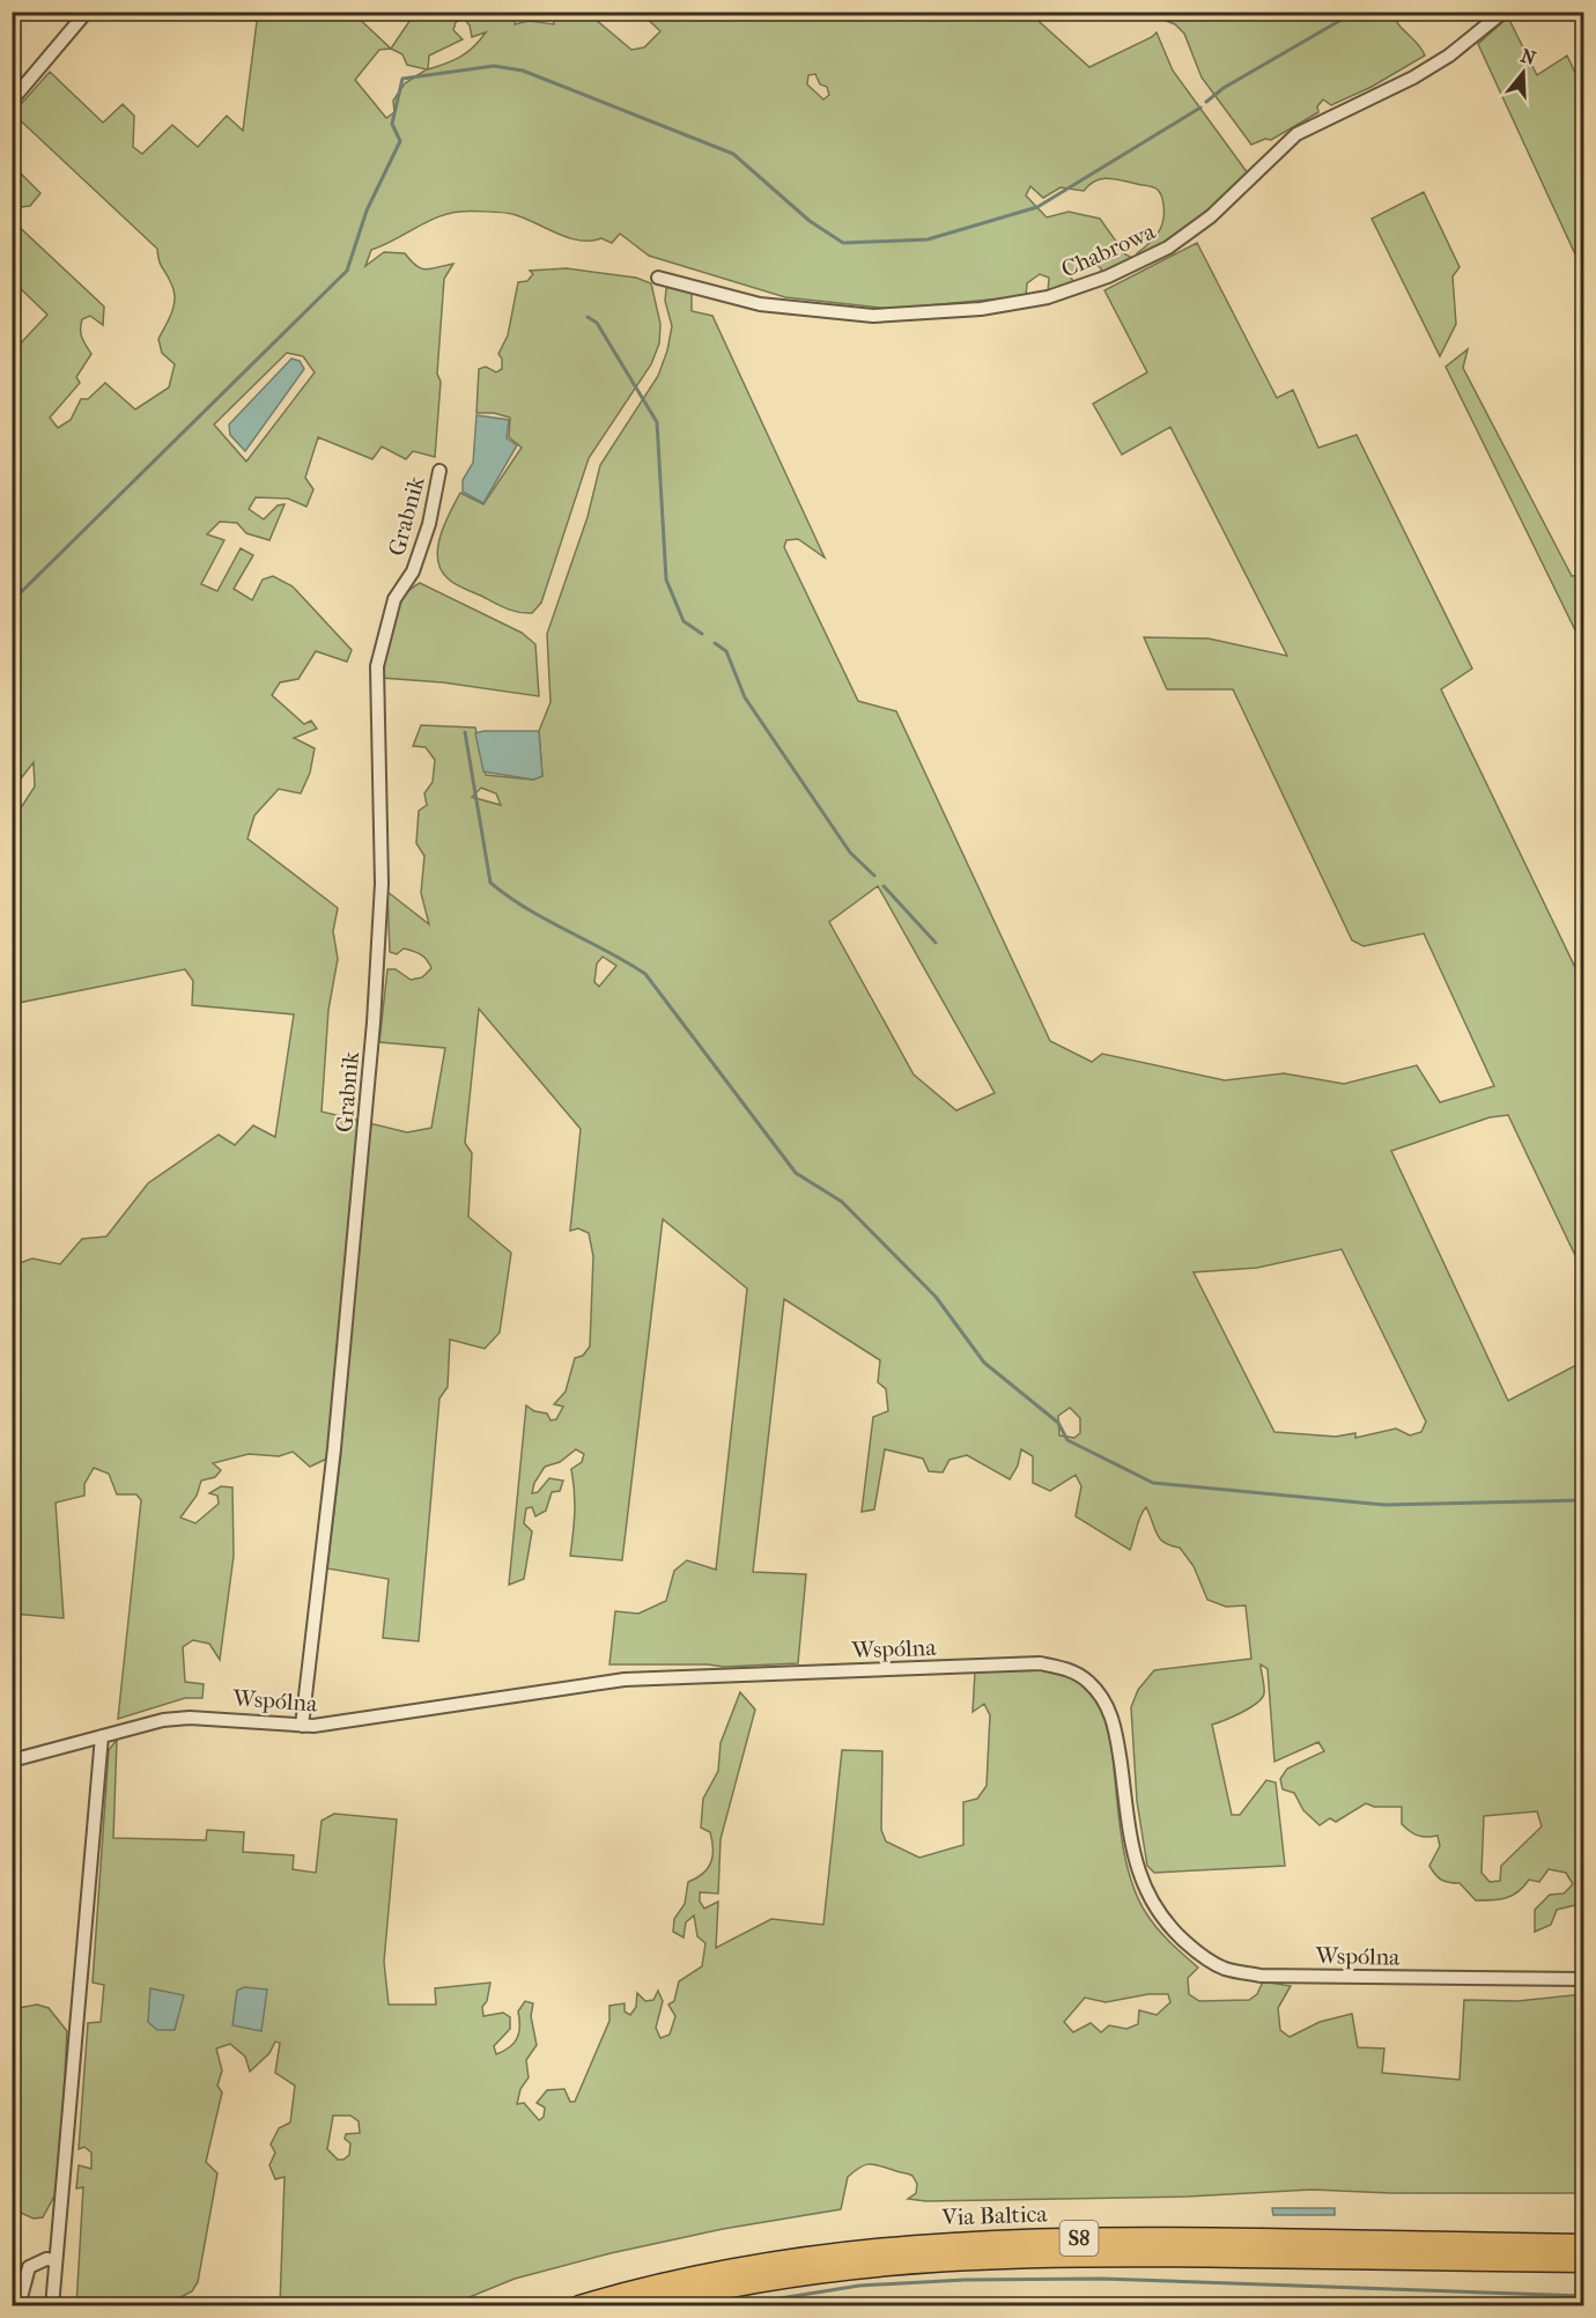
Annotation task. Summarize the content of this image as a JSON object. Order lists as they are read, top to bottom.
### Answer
{
  "streets": {
    "highway": ["Via Baltica", "S8"],
    "street": ["Chabrowa", "Grabnik", "Wspólna"]
  },
  "crossings": [
    ["Grabnik", "Wspólna"]
  ],
  "north": "top"
}
